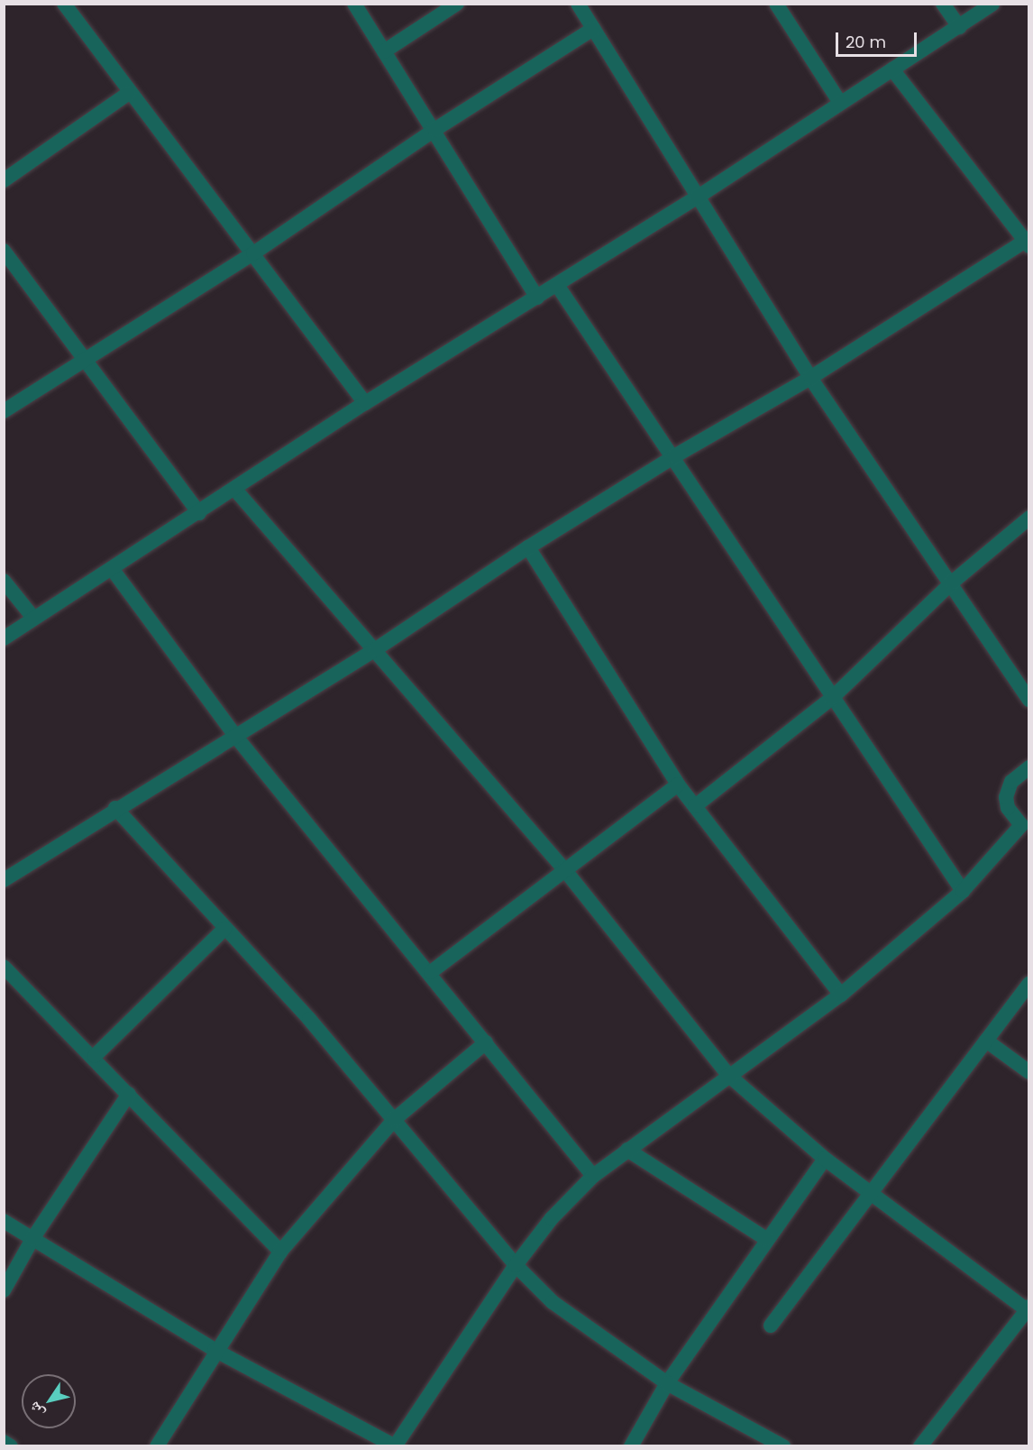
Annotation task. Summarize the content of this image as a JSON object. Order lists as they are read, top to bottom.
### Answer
{
  "scale_bar": "20 m",
  "north": "bottom left"
}
